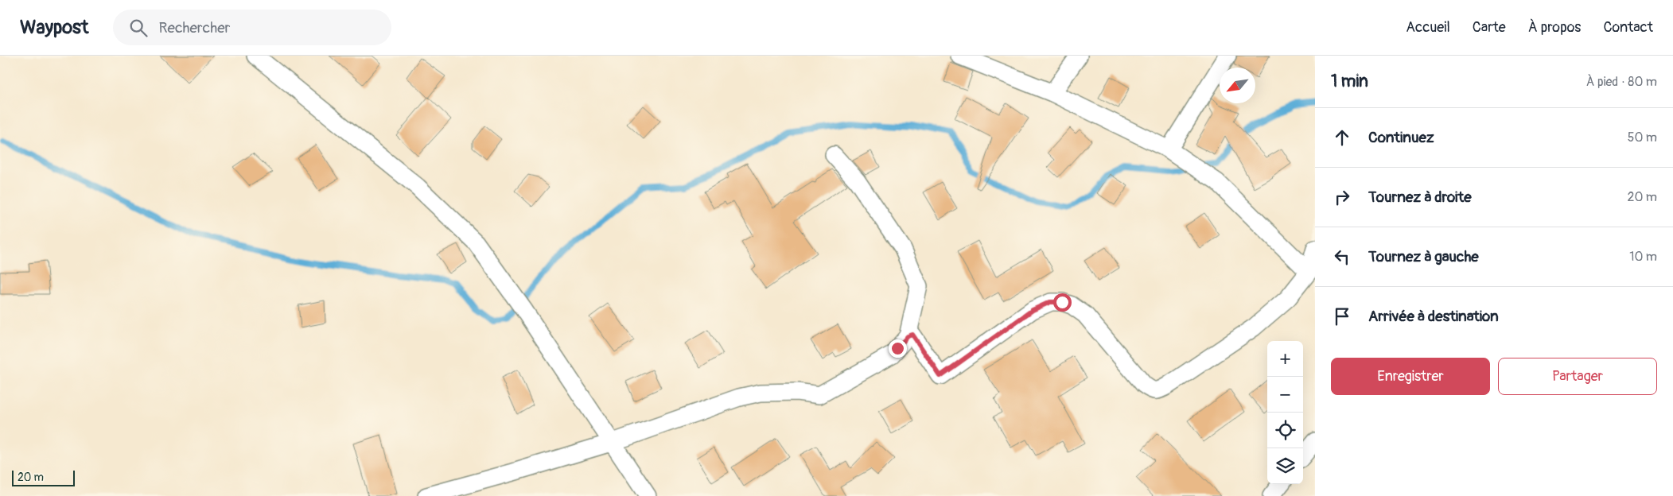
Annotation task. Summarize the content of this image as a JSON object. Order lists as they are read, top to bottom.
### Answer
{
  "scale_bar": "20 m",
  "north": "bottom left",
  "page": {
    "header": "Waypost",
    "search": "Rechercher",
    "nav": [
      "Accueil",
      "Carte",
      "À propos",
      "Contact"
    ],
    "heading": ["1 min", "À pied · 80 m"],
    "list": [
      ["Continuez", "50 m"],
      ["Tournez à droite", "20 m"],
      ["Tournez à gauche", "10 m"],
      "Arrivée à destination"
    ],
    "map_buttons": ["+", "−"],
    "buttons": ["Enregistrer", "Partager"],
    "scale": "20 m"
  }
}
